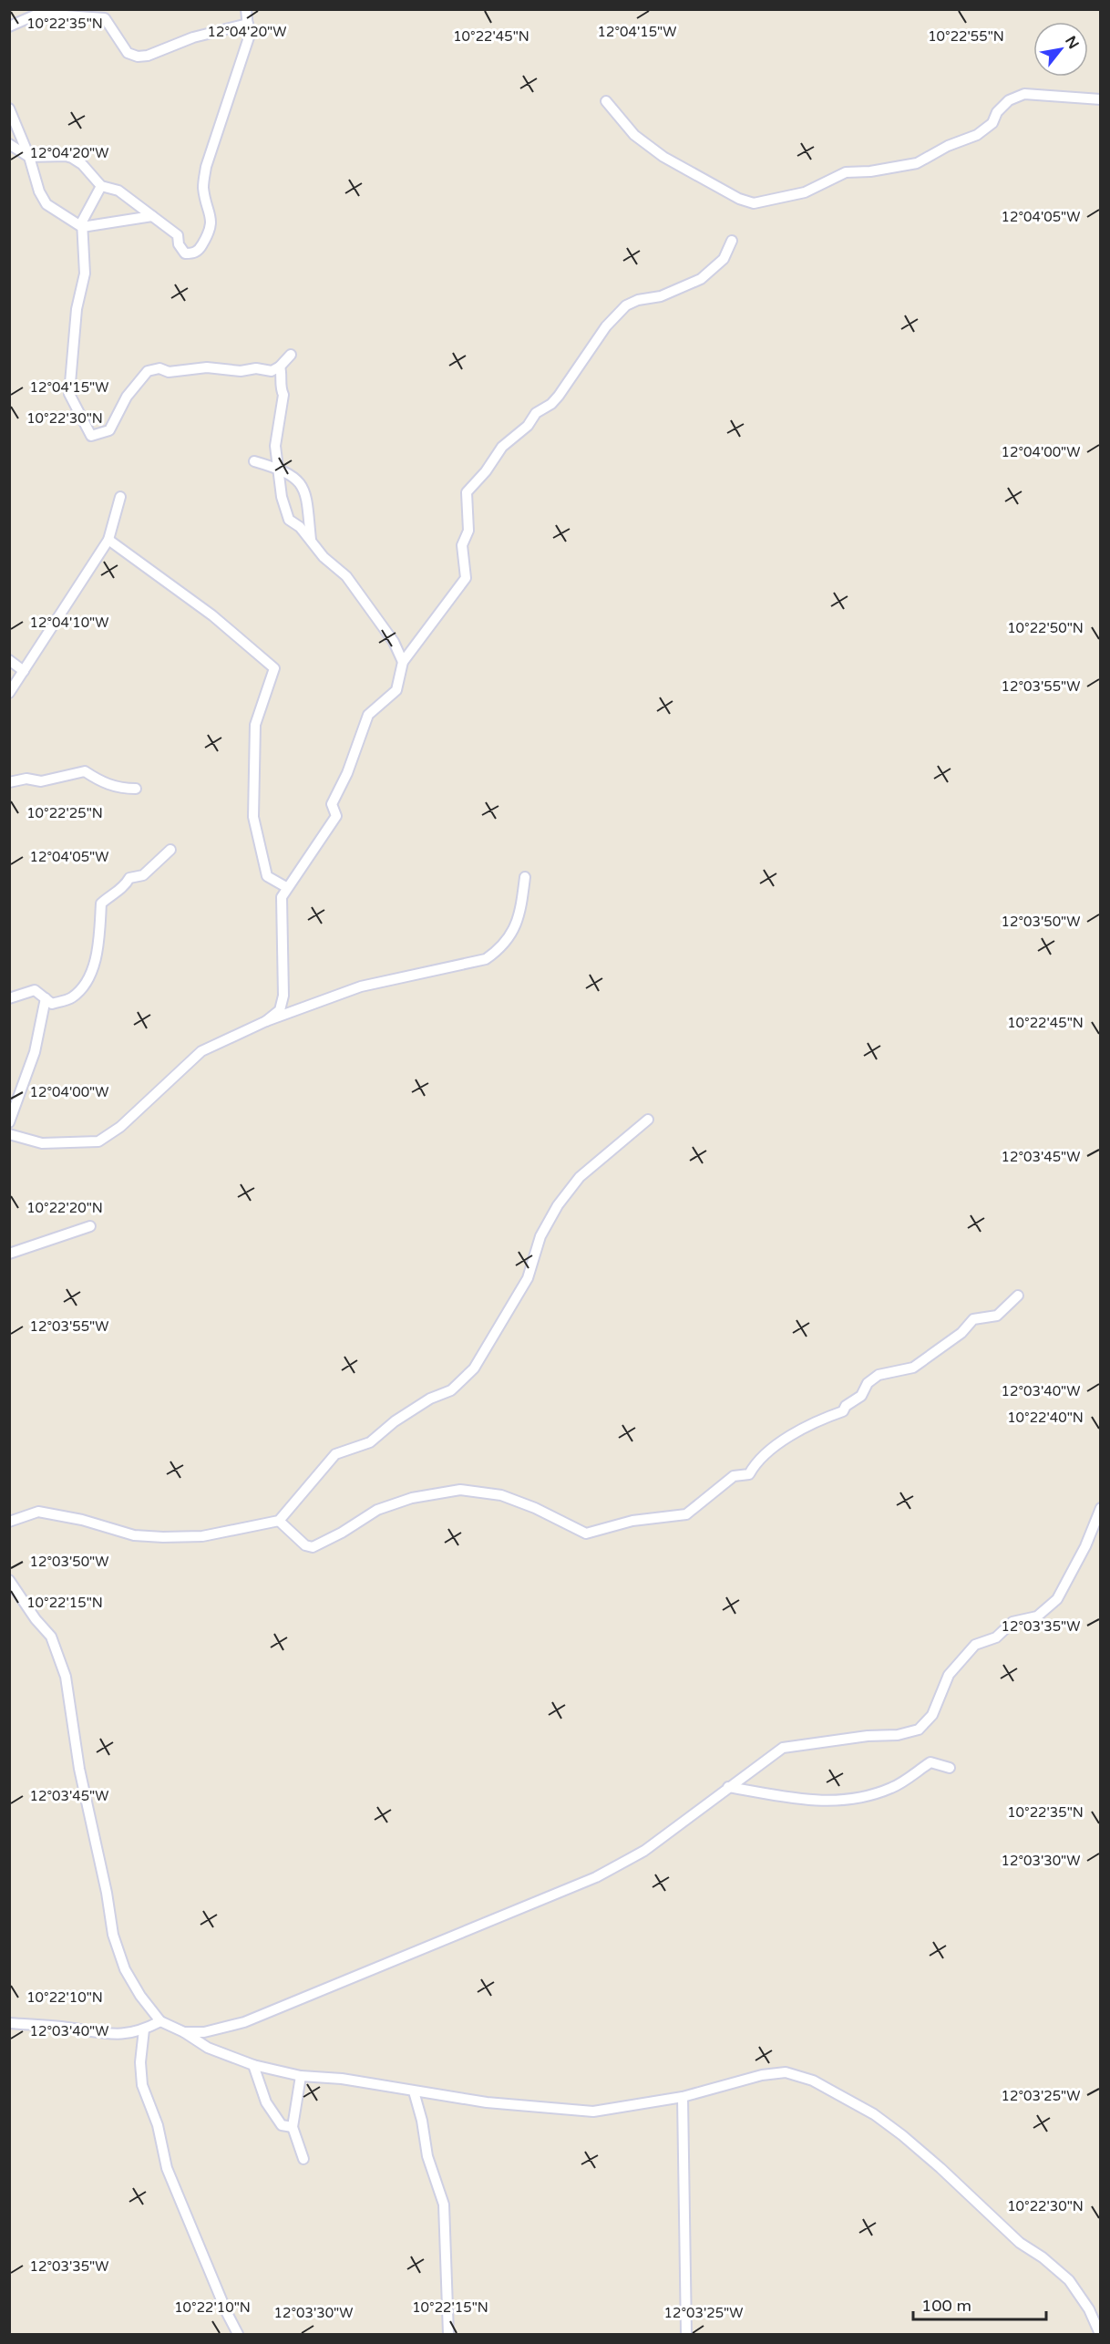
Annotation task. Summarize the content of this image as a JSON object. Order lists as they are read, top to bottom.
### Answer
{
  "scale_bar": "100 m",
  "north": "top right",
  "coordinates": [
    "10°22'35\"N",
    "12°04'20\"W",
    "12°04'15\"W",
    "10°22'45\"N",
    "10°22'55\"N",
    "12°04'05\"W",
    "10°22'30\"N",
    "12°04'00\"W",
    "12°04'10\"W",
    "10°22'50\"N",
    "12°03'55\"W",
    "10°22'25\"N",
    "12°03'50\"W",
    "12°03'45\"W",
    "10°22'20\"N",
    "12°03'40\"W",
    "10°22'40\"N",
    "10°22'15\"N",
    "12°03'35\"W",
    "12°03'30\"W",
    "10°22'10\"N",
    "12°03'25\"W"
  ]
}
